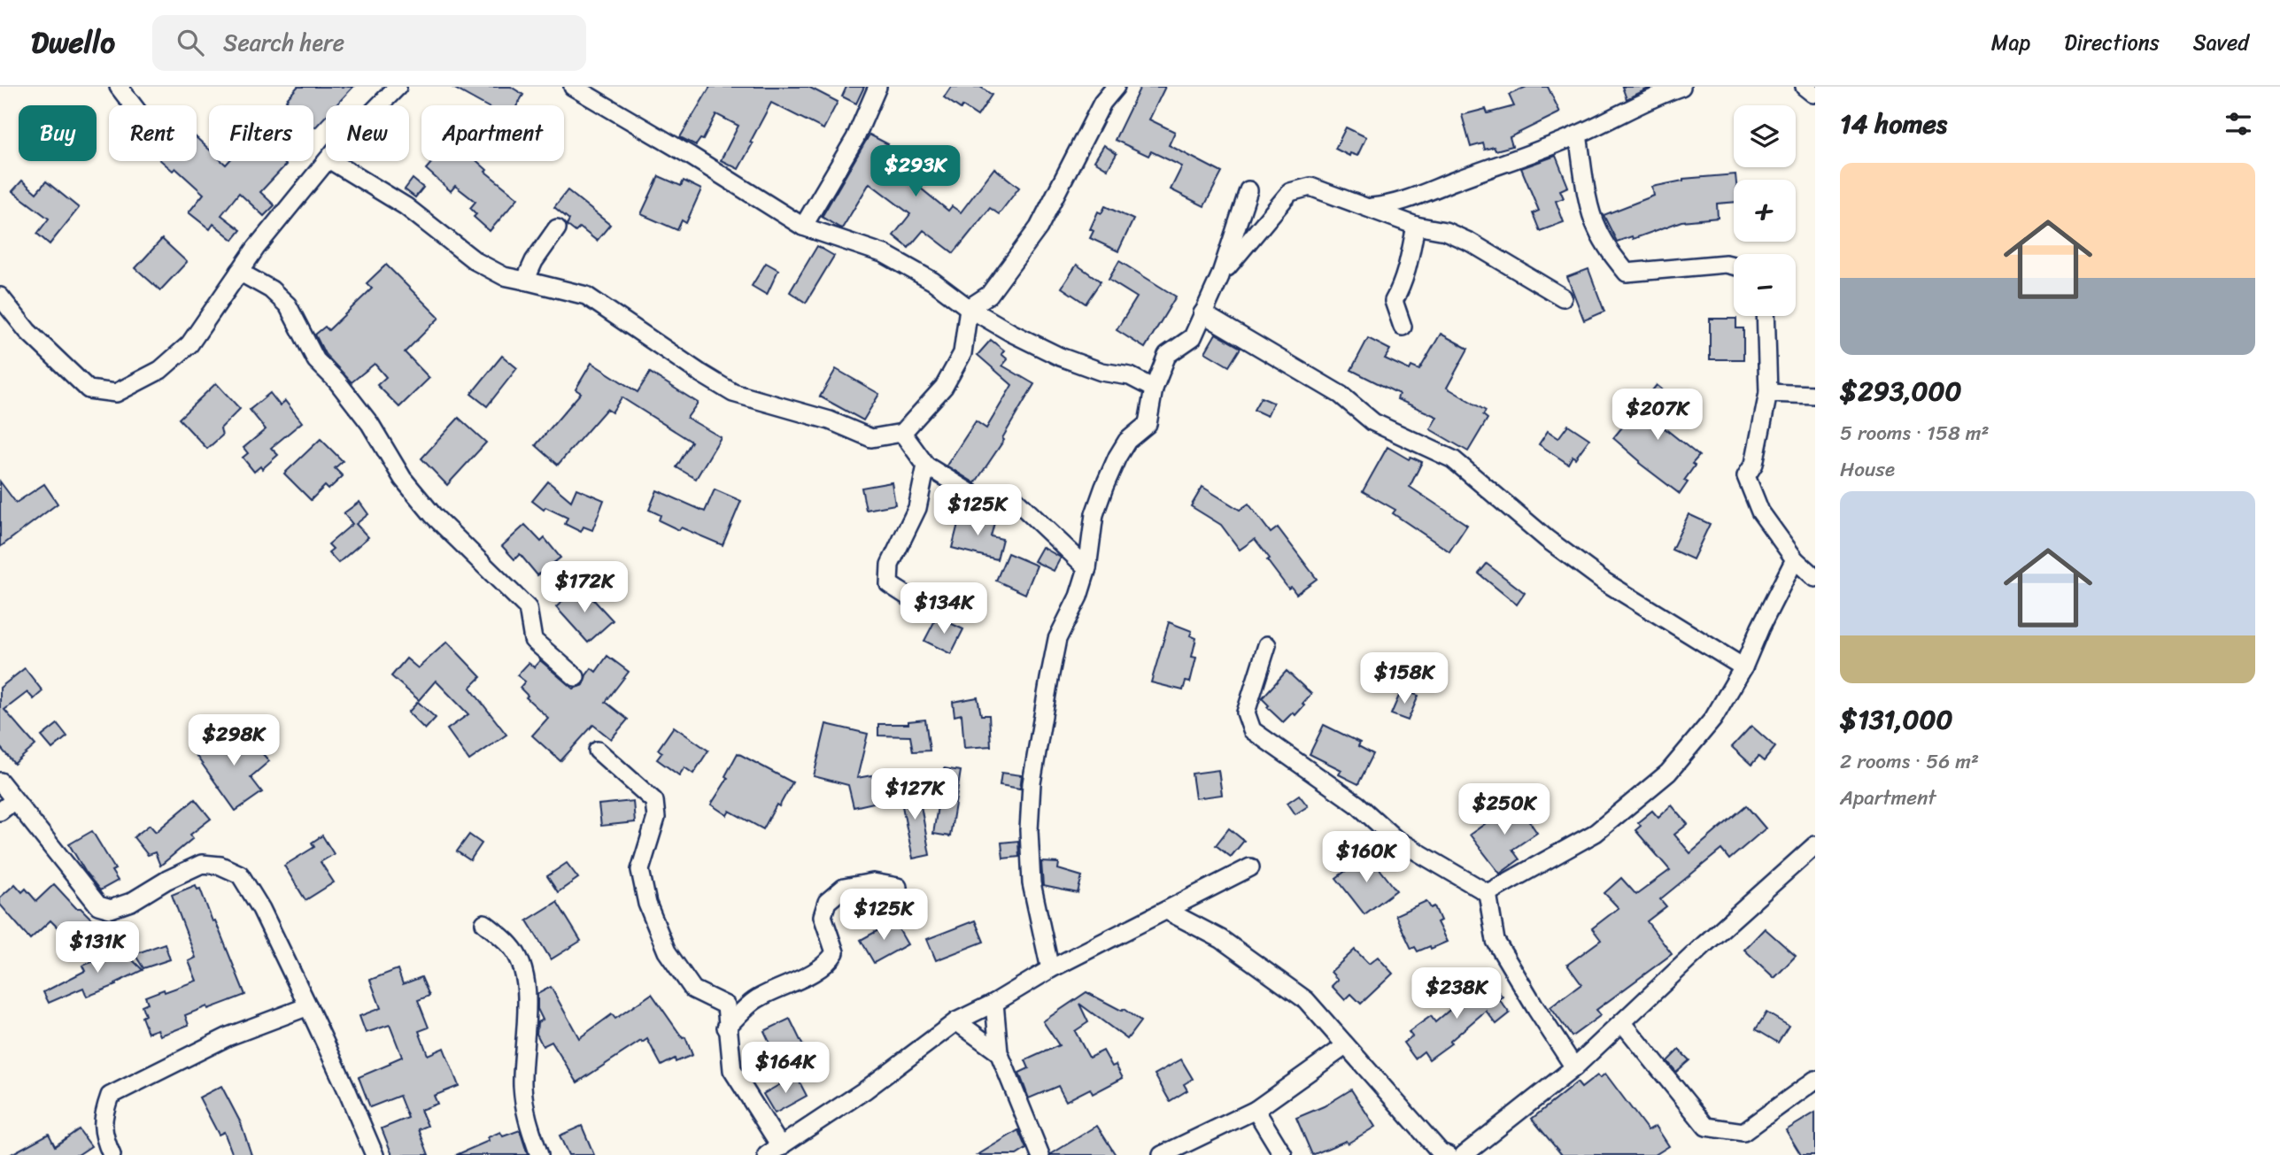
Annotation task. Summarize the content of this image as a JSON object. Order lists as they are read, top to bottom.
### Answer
{
  "page": {
    "header": "Dwello",
    "search": "Search here",
    "nav": ["Map", "Directions", "Saved"],
    "heading": "14 homes",
    "map_buttons": ["+", "−"],
    "chip": [
      "Buy",
      "Rent",
      "Filters",
      "New",
      "Apartment"
    ],
    "price": [
      "$293K",
      "$207K",
      "$125K",
      "$172K",
      "$134K",
      "$158K",
      "$298K",
      "$127K",
      "$250K",
      "$160K",
      "$125K",
      "$131K",
      "$238K",
      "$164K"
    ],
    "list": [
      {
        "name": "$293,000",
        "note": "5 rooms · 158 m² · House"
      },
      {
        "name": "$131,000",
        "note": "2 rooms · 56 m² · Apartment"
      }
    ]
  }
}
